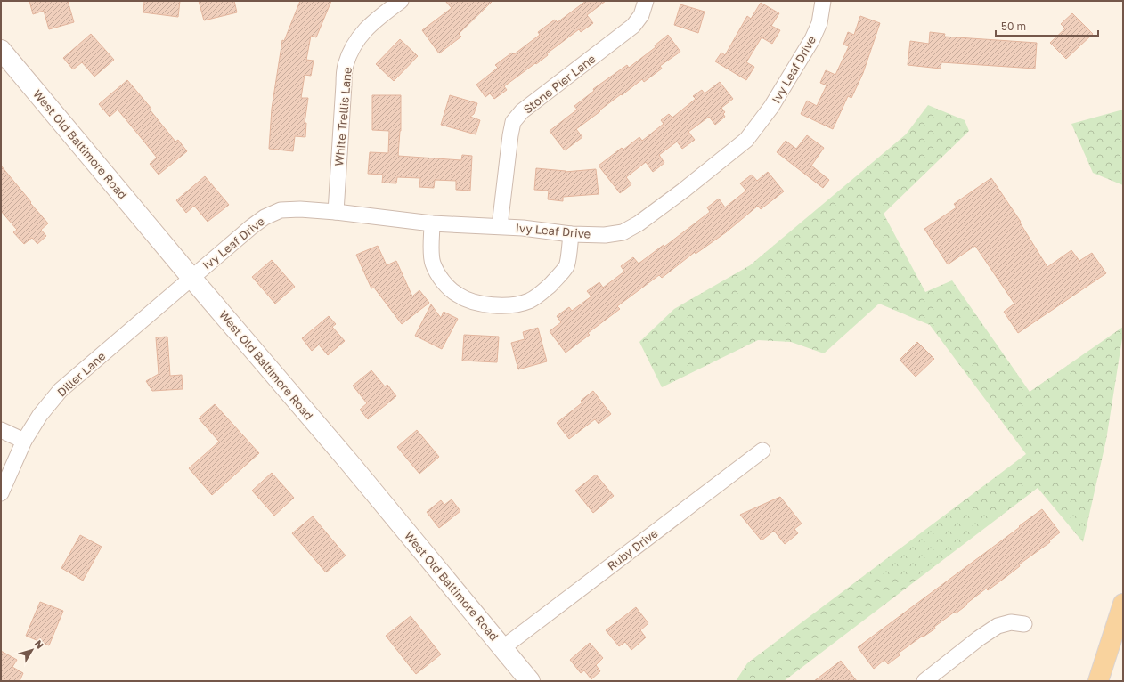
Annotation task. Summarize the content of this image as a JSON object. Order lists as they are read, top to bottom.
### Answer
{
  "streets": {
    "street": [
      "Ivy Leaf Drive",
      "Stone Pier Lane",
      "White Trellis Lane",
      "West Old Baltimore Road",
      "Diller Lane",
      "Ruby Drive"
    ]
  },
  "crossings": [
    ["Ivy Leaf Drive", "Stone Pier Lane"],
    ["Ivy Leaf Drive", "White Trellis Lane"],
    ["Ivy Leaf Drive", "West Old Baltimore Road"],
    ["Ivy Leaf Drive", "Diller Lane"],
    ["West Old Baltimore Road", "Diller Lane"],
    ["West Old Baltimore Road", "Ruby Drive"]
  ],
  "scale_bar": "50 m",
  "north": "top right"
}
